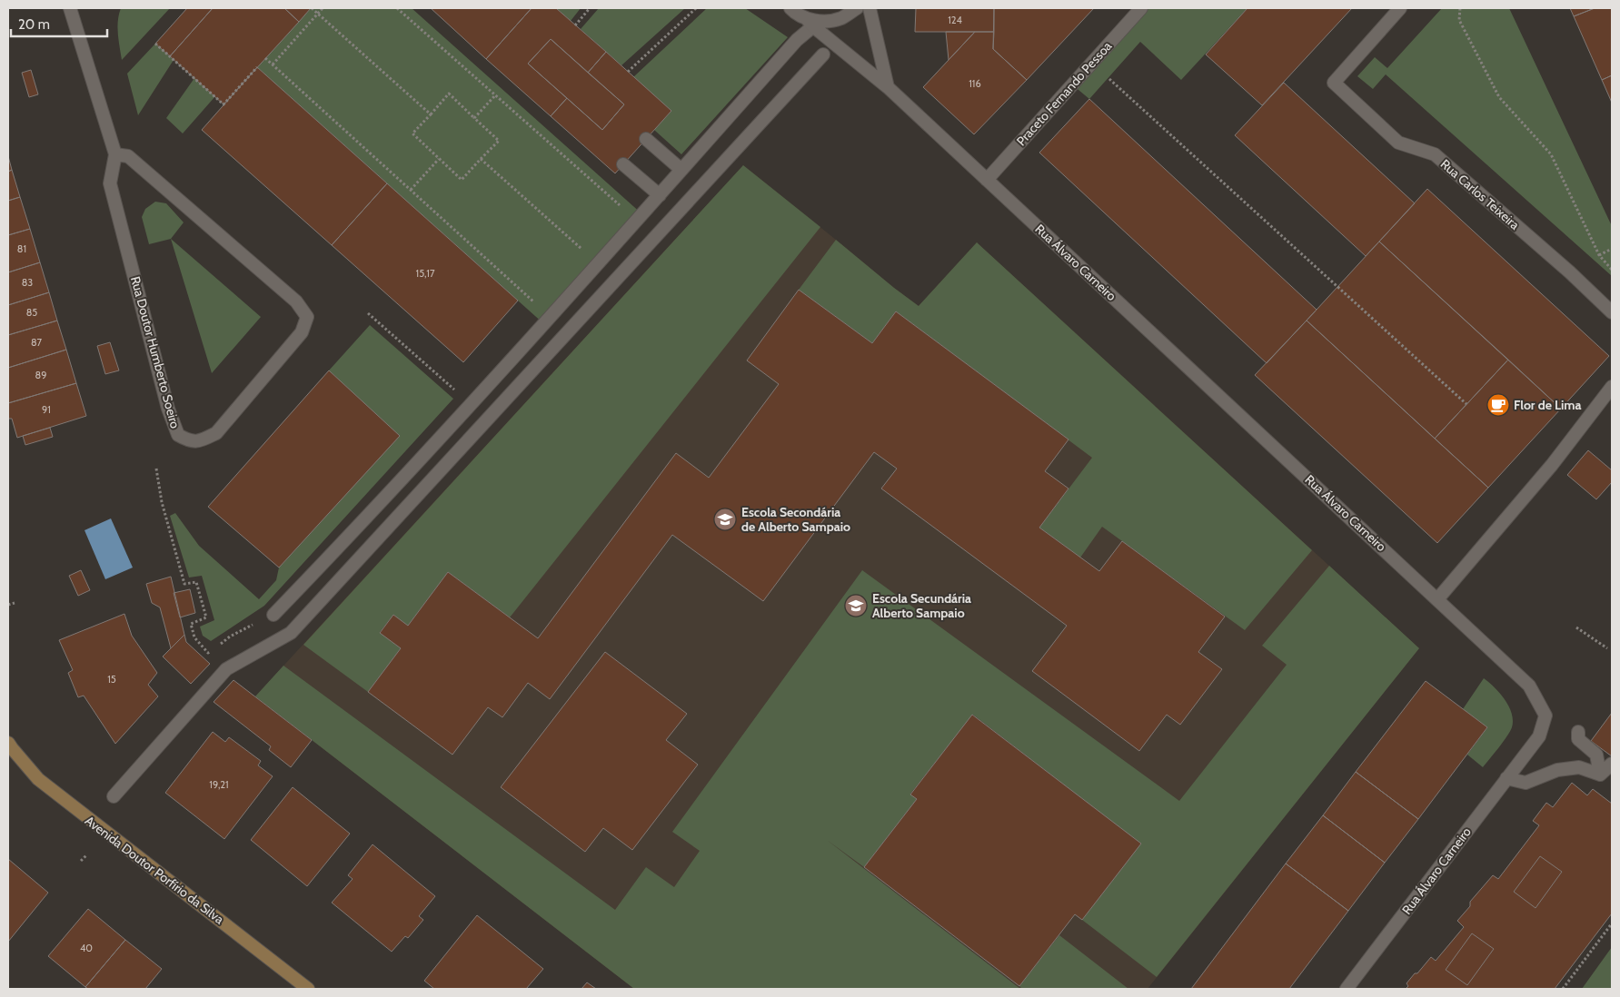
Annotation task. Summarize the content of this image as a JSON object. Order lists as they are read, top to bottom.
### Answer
{
  "streets": {
    "main road": ["Avenida Doutor Porfírio da Silva"],
    "street": [
      "Praceto Fernando Pessoa",
      "Rua Carlos Teixeira",
      "Rua Álvaro Carneiro",
      "Rua Doutor Humberto Soeiro"
    ]
  },
  "crossings": [
    ["Praceto Fernando Pessoa", "Rua Álvaro Carneiro"]
  ],
  "places": {
    "cafe": ["Flor de Lima"],
    "school or university": ["Escola Secondária de Alberto Sampaio", "Escola Secundária Alberto Sampaio"]
  },
  "house_numbers": [
    "124",
    "116",
    "81",
    "15,17",
    "83",
    "85",
    "87",
    "89",
    "91",
    "15",
    "19,21",
    "40"
  ],
  "scale_bar": "20 m"
}
